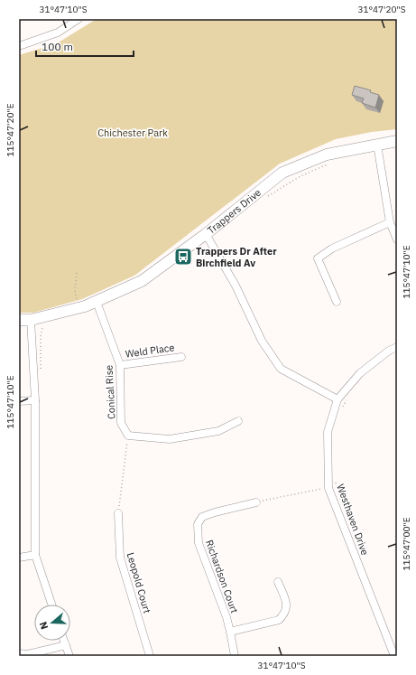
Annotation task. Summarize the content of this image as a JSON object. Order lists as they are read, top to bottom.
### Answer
{
  "streets": {
    "main road": ["Trappers Drive"],
    "street": [
      "Weld Place",
      "Conical Rise",
      "Westhaven Drive",
      "Richardson Court",
      "Leopold Court"
    ]
  },
  "crossings": [
    ["Trappers Drive", "Conical Rise"],
    ["Weld Place", "Conical Rise"]
  ],
  "parks": ["Chichester Park"],
  "places": {
    "bus stop": ["Trappers Dr After Birchfield Av"]
  },
  "scale_bar": "100 m",
  "north": "left",
  "coordinates": [
    "31°47'10\"S",
    "31°47'20\"S",
    "115°47'20\"E",
    "115°47'10\"E",
    "115°47'00\"E"
  ]
}
